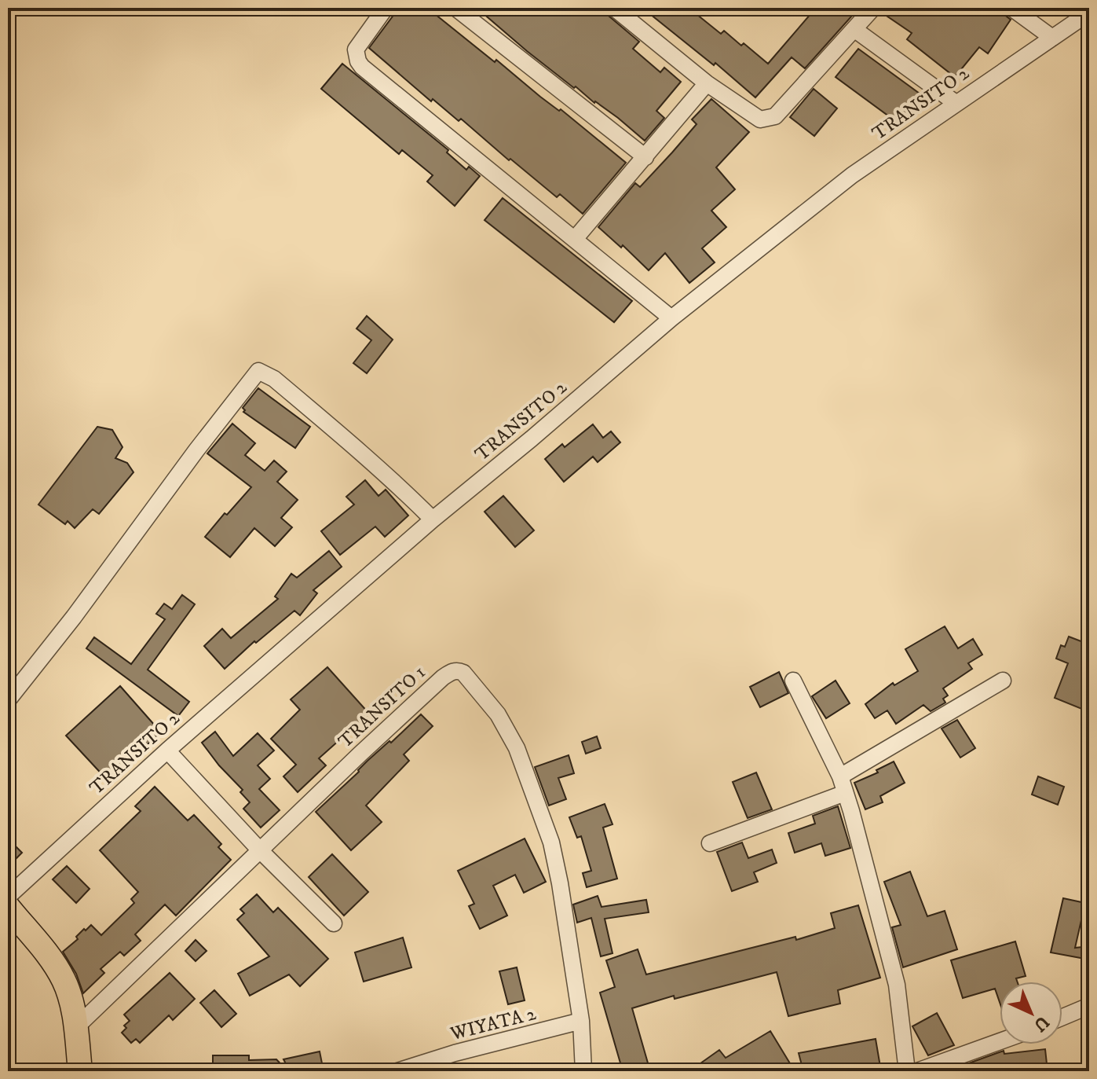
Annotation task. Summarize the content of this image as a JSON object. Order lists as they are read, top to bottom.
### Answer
{
  "streets": {
    "street": ["TRANSITO 2", "TRANSITO 1", "WIYATA 2"]
  },
  "crossings": [
    ["TRANSITO 1", "WIYATA 2"]
  ],
  "north": "bottom right"
}
